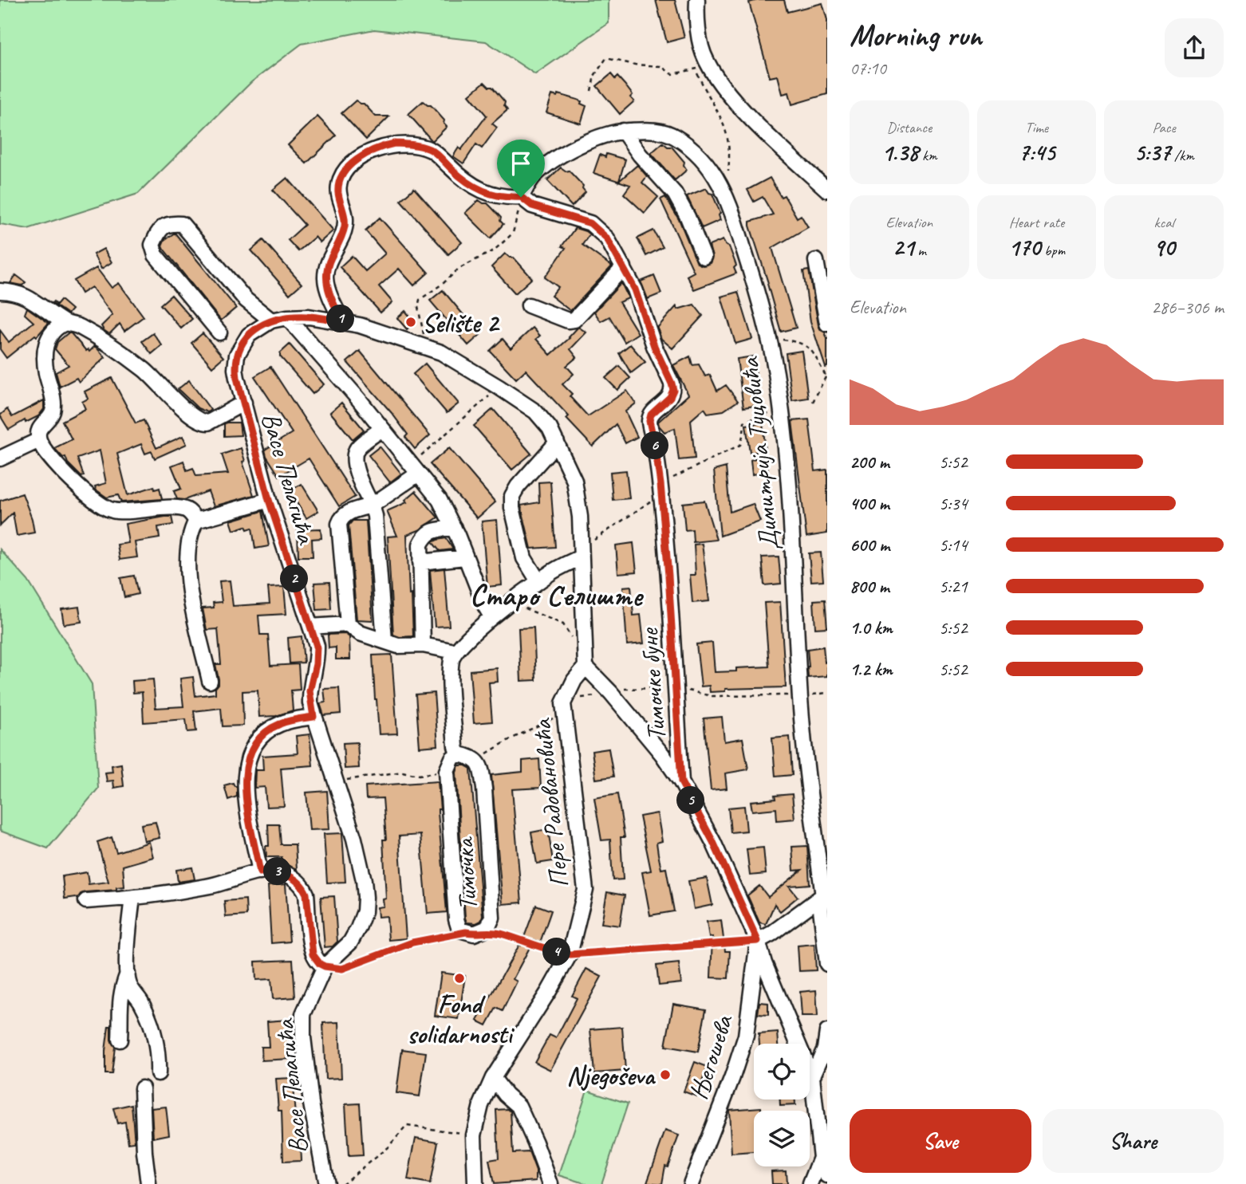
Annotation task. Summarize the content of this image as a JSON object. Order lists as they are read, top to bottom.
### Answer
{
  "streets": {
    "street": [
      "Димитрија Туцовића",
      "Васе Пелагића",
      "Тимочке буне",
      "Пере Радовановића",
      "Тимочка",
      "Његошева"
    ]
  },
  "crossings": [
    ["Димитрија Туцовића", "Тимочке буне"],
    ["Васе Пелагића", "Пере Радовановића"]
  ],
  "districts": ["Старо Селиште"],
  "places": ["Selište 2", "Fond solidarnosti", "Njegoševa"],
  "page": {
    "heading": ["Morning run", "07:10"],
    "stats": [
      ["Distance", "1.38 km"],
      ["Time", "7:45"],
      ["Pace", "5:37 /km"],
      ["Elevation", "21 m"],
      ["Heart rate", "170 bpm"],
      ["kcal", "90"]
    ],
    "chart": ["Elevation", "286–306 m"],
    "pins": [
      "1",
      "6",
      "2",
      "5",
      "3",
      "4"
    ],
    "list": [
      {
        "name": "200 m",
        "note": "5:52"
      },
      {
        "name": "400 m",
        "note": "5:34"
      },
      {
        "name": "600 m",
        "note": "5:14"
      },
      {
        "name": "800 m",
        "note": "5:21"
      },
      {
        "name": "1.0 km",
        "note": "5:52"
      },
      {
        "name": "1.2 km",
        "note": "5:52"
      }
    ],
    "buttons": ["Save", "Share"]
  }
}
